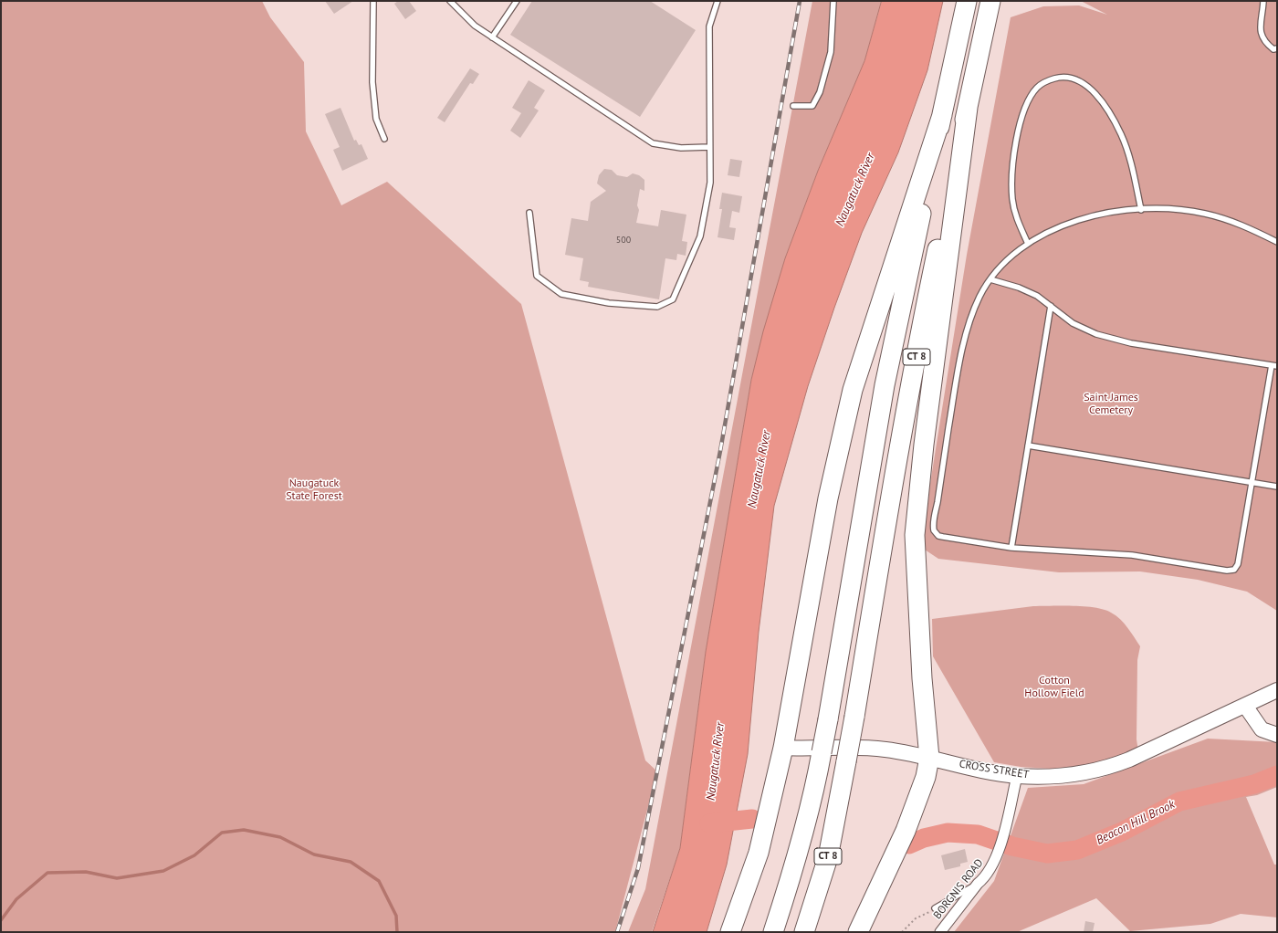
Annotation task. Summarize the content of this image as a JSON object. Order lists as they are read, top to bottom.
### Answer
{
  "streets": {
    "highway": ["CT 8"],
    "street": ["CROSS STREET", "BORGNIS ROAD"]
  },
  "crossings": [
    ["CROSS STREET", "BORGNIS ROAD"]
  ],
  "water": ["Naugatuck River", "Beacon Hill Brook"],
  "parks": ["Saint James Cemetery", "Naugatuck State Forest", "Cotton Hollow Field"],
  "house_numbers": ["500"]
}
